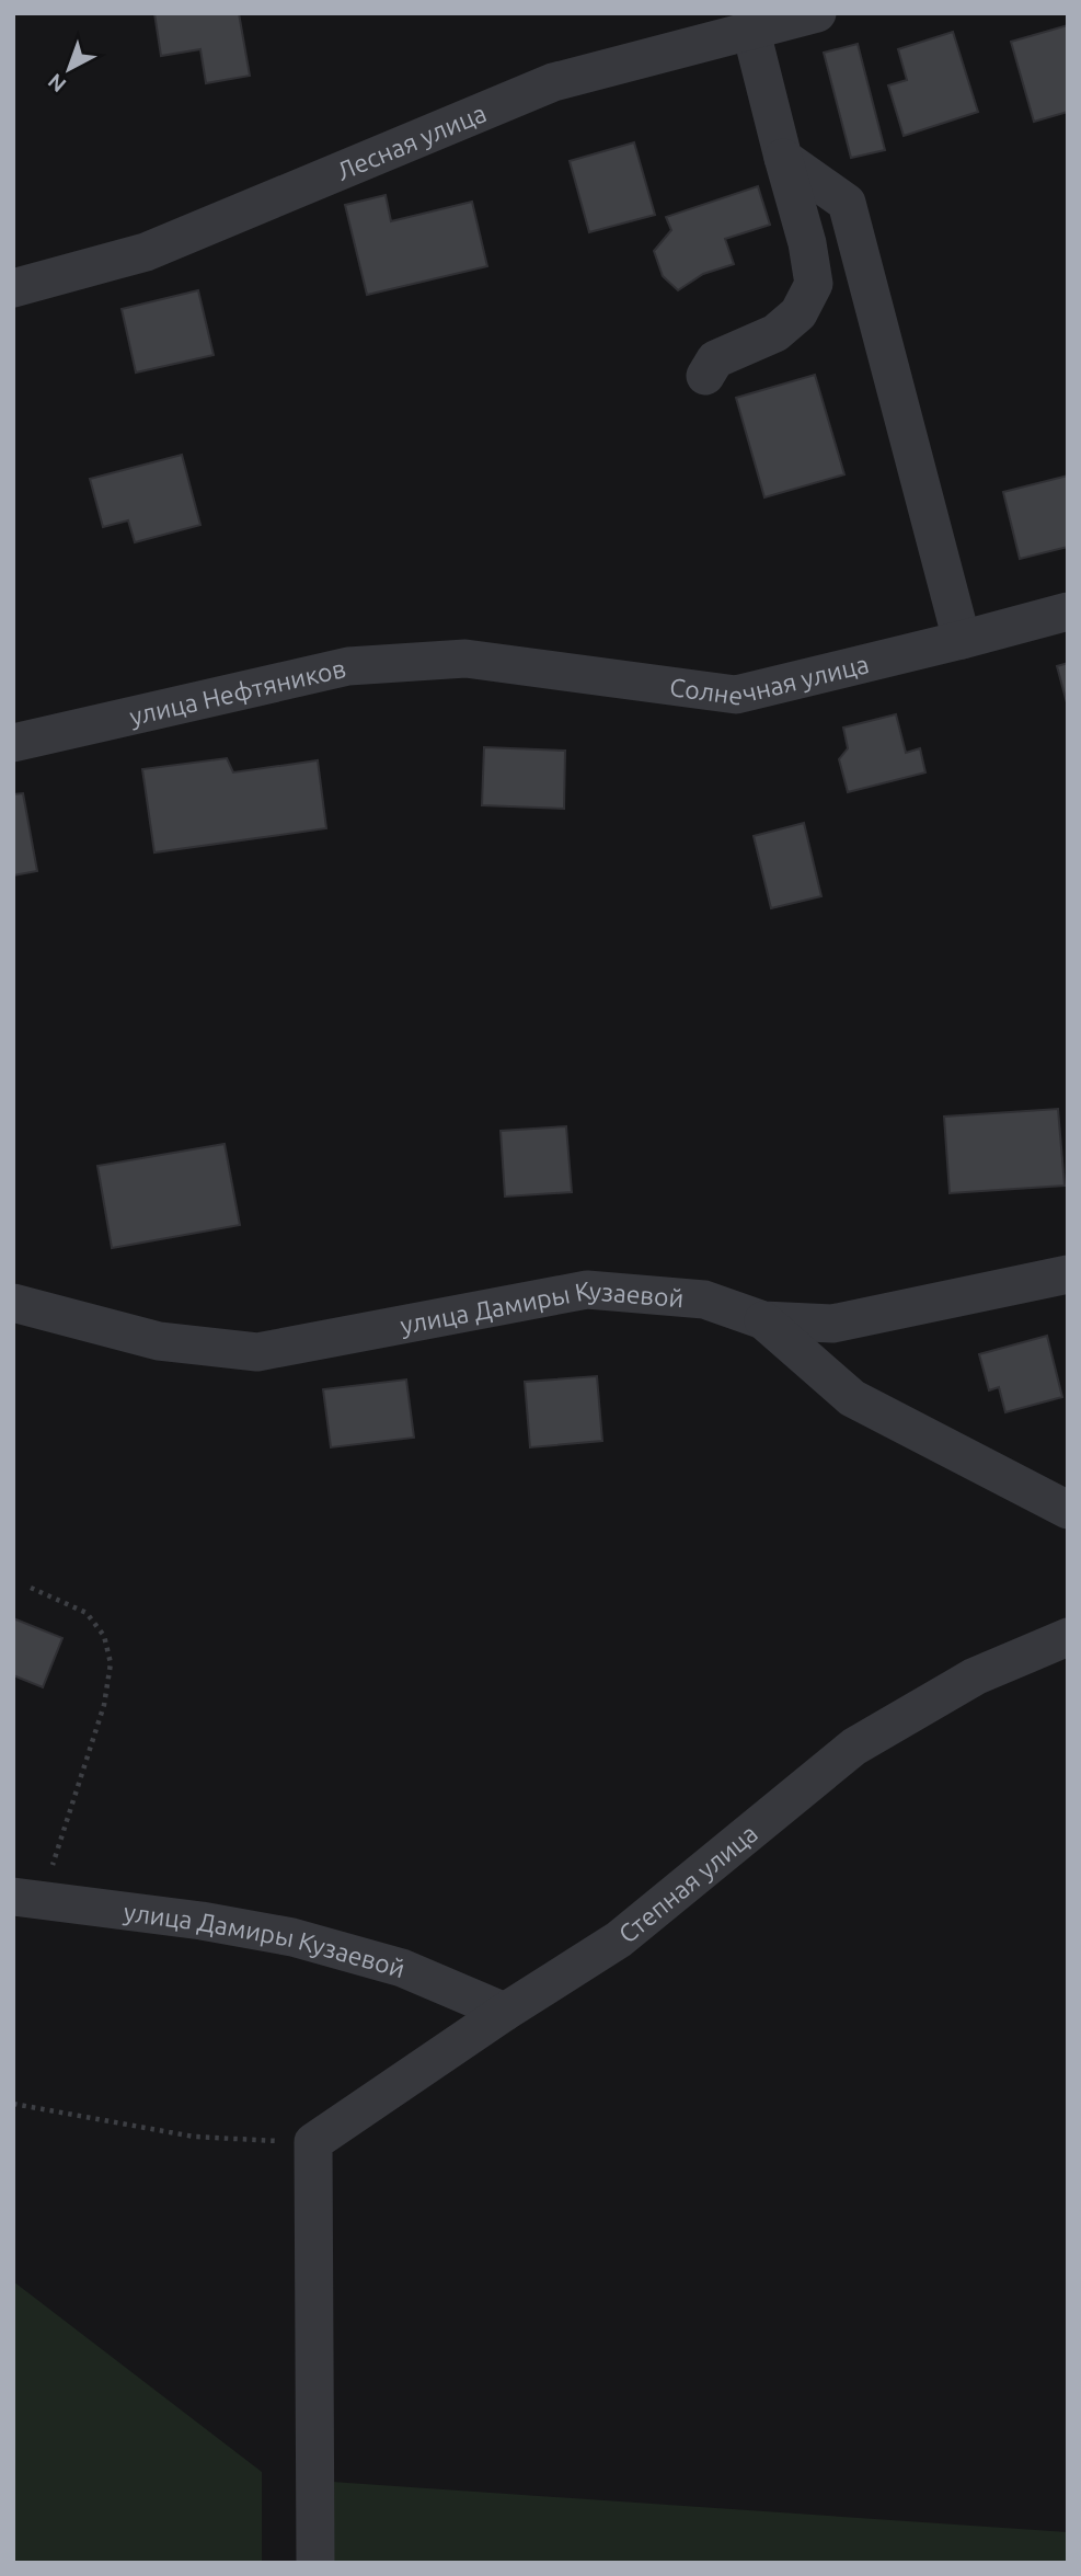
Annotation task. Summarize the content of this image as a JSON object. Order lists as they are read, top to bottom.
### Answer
{
  "streets": {
    "street": [
      "Лесная улица",
      "Солнечная улица",
      "улица Нефтяников",
      "улица Дамиры Кузаевой",
      "Степная улица"
    ]
  },
  "crossings": [
    ["Солнечная улица", "улица Нефтяников"],
    ["улица Дамиры Кузаевой", "Степная улица"]
  ],
  "north": "bottom left"
}
